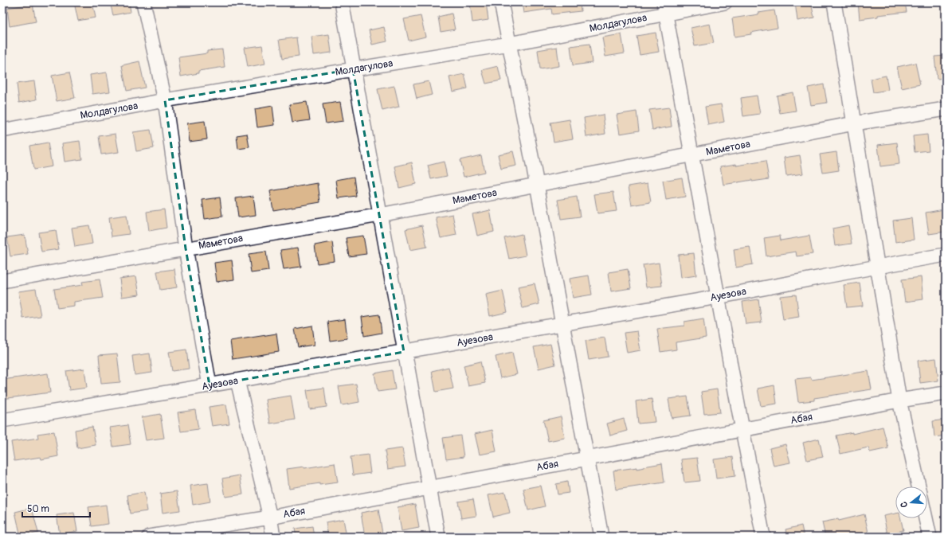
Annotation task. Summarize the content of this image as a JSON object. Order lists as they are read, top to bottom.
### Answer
{
  "streets": {
    "street": [
      "Молдагулова",
      "Маметова",
      "Ауезова",
      "Абая"
    ]
  },
  "scale_bar": "50 m",
  "north": "left"
}
